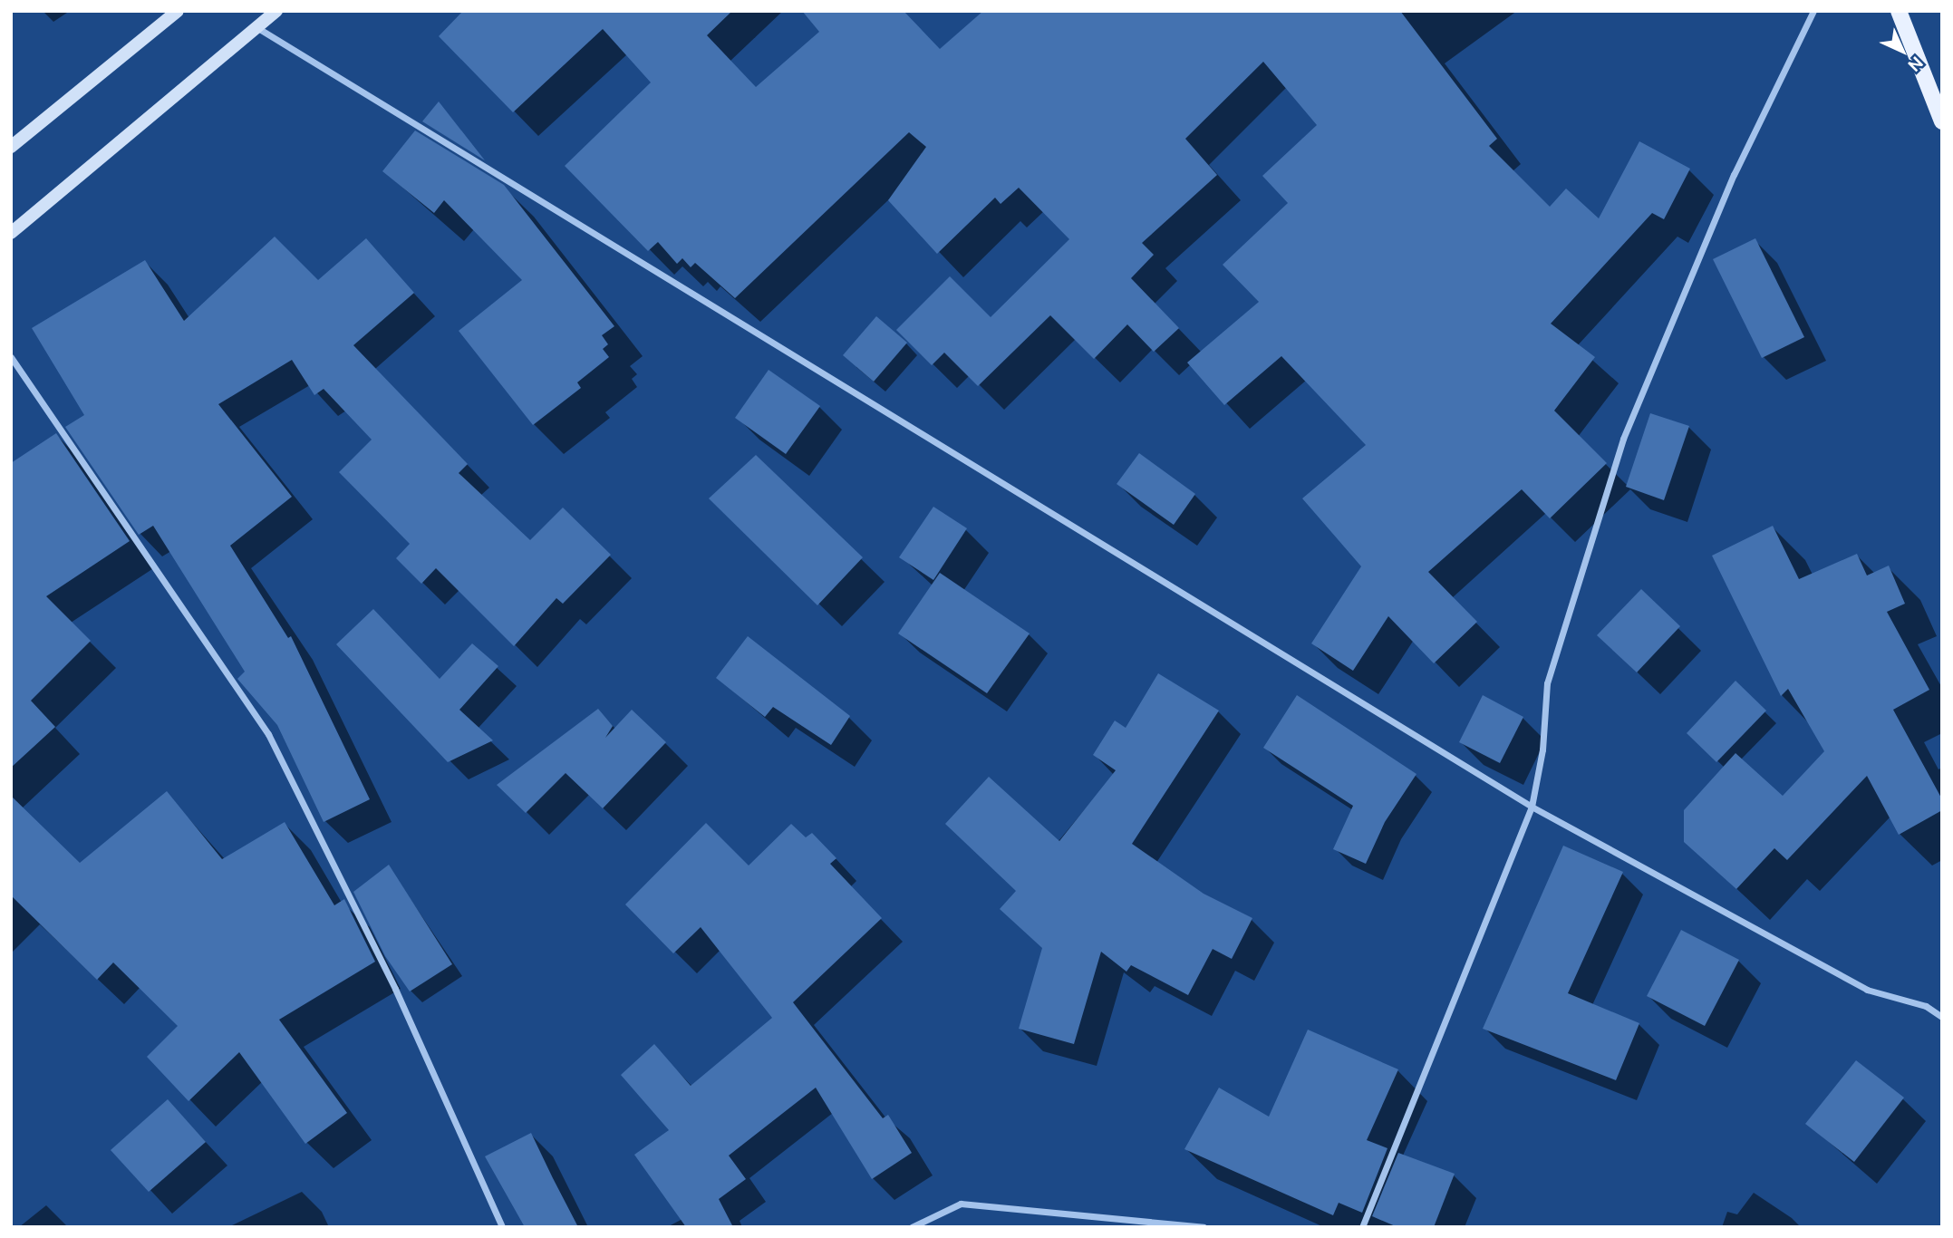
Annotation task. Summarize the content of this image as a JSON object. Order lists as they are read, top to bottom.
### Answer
{
  "north": "bottom right"
}
